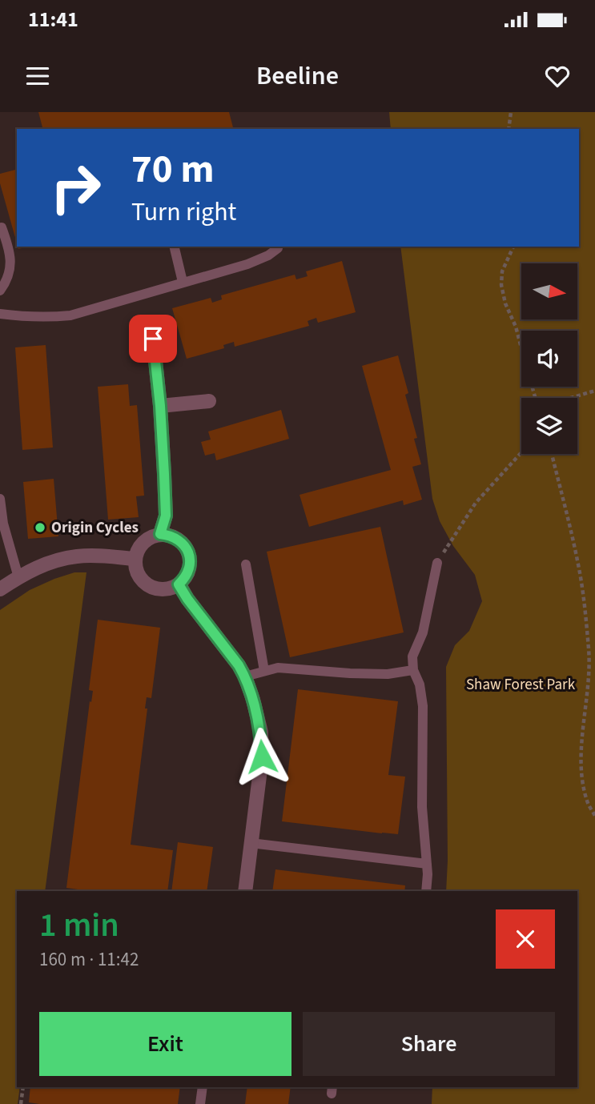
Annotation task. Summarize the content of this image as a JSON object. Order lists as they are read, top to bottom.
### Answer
{
  "parks": ["Shaw Forest Park"],
  "places": ["Origin Cycles"],
  "north": "right",
  "page": {
    "status": "11:41",
    "header": "Beeline",
    "turn": ["70 m", "Turn right"],
    "heading": ["1 min", "160 m · 11:42"],
    "buttons": ["Exit", "Share"]
  }
}
